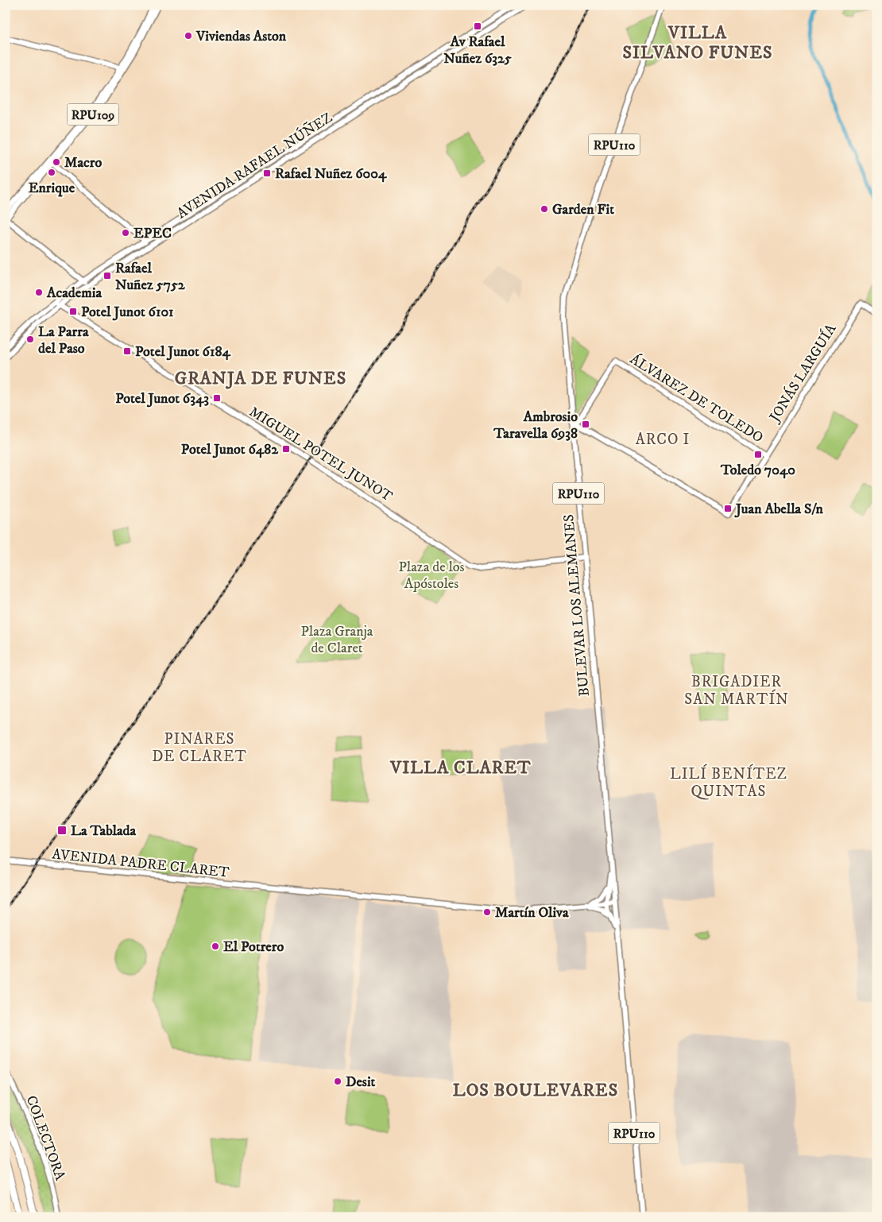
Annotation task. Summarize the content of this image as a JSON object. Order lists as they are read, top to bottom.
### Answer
{
  "streets": {
    "main road": [
      "RPU109",
      "RPU110",
      "AVENIDA RAFAEL NÚÑEZ",
      "JONÁS LARGUÍA",
      "ÁLVAREZ DE TOLEDO",
      "MIGUEL POTEL JUNOT",
      "BULEVAR LOS ALEMANES",
      "AVENIDA PADRE CLARET",
      "COLECTORA"
    ]
  },
  "crossings": [
    ["RPU110", "JONÁS LARGUÍA"],
    ["RPU110", "ÁLVAREZ DE TOLEDO"],
    ["RPU110", "BULEVAR LOS ALEMANES"],
    ["AVENIDA RAFAEL NÚÑEZ", "MIGUEL POTEL JUNOT"],
    ["JONÁS LARGUÍA", "ÁLVAREZ DE TOLEDO"],
    ["JONÁS LARGUÍA", "BULEVAR LOS ALEMANES"],
    ["ÁLVAREZ DE TOLEDO", "BULEVAR LOS ALEMANES"],
    ["MIGUEL POTEL JUNOT", "BULEVAR LOS ALEMANES"]
  ],
  "districts": [
    "VILLA SILVANO FUNES",
    "GRANJA DE FUNES",
    "ARCO I",
    "BRIGADIER SAN MARTÍN",
    "PINARES DE CLARET",
    "VILLA CLARET",
    "LILÍ BENÍTEZ QUINTAS",
    "LOS BOULEVARES"
  ],
  "parks": ["Plaza de los Apóstoles", "Plaza Granja de Claret"],
  "places": {
    "transit": [
      "Av Rafael Nuñez 6325",
      "Rafael Nuñez 6004",
      "Rafael Nuñez 5752",
      "Potel Junot 6101",
      "Potel Junot 6184",
      "Potel Junot 6343",
      "Ambrosio Taravella 6938",
      "Potel Junot 6482",
      "Toledo 7040",
      "Juan Abella S/n",
      "La Tablada"
    ],
    "other": [
      "Viviendas Aston",
      "Macro",
      "Enrique",
      "Garden Fit",
      "EPEC",
      "Academia",
      "La Parra del Paso",
      "Martín Oliva",
      "El Potrero",
      "Desit"
    ]
  }
}
